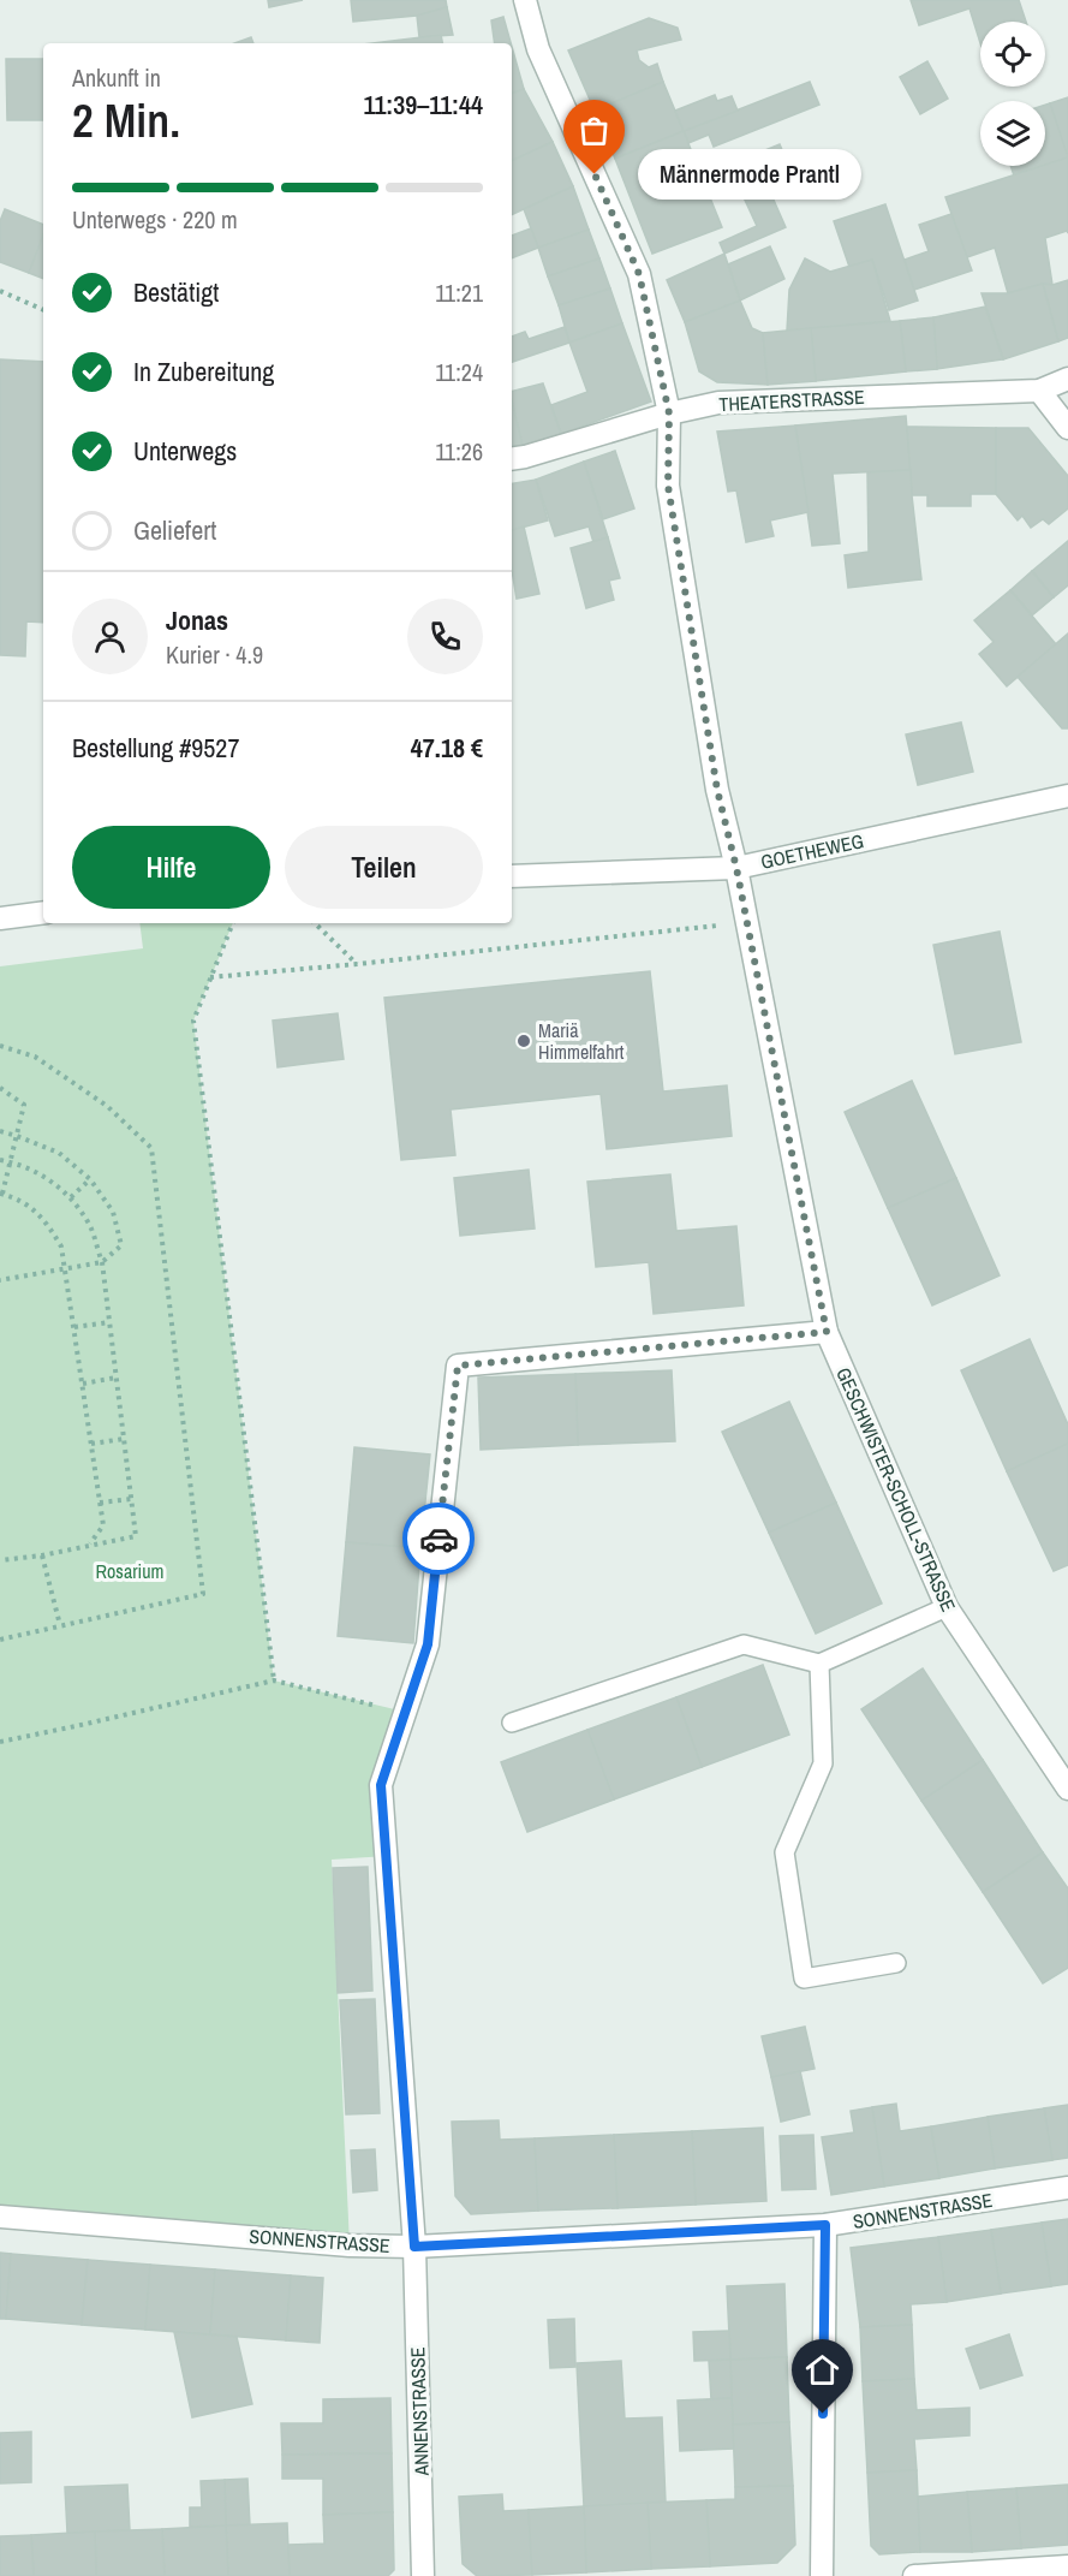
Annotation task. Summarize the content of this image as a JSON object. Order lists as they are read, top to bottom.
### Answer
{
  "streets": {
    "street": [
      "THEATERSTRASSE",
      "GOETHEWEG",
      "GESCHWISTER-SCHOLL-STRASSE",
      "SONNENSTRASSE",
      "ANNENSTRASSE"
    ]
  },
  "crossings": [
    ["THEATERSTRASSE", "GESCHWISTER-SCHOLL-STRASSE"],
    ["GOETHEWEG", "GESCHWISTER-SCHOLL-STRASSE"],
    ["SONNENSTRASSE", "ANNENSTRASSE"]
  ],
  "parks": ["Rosarium"],
  "places": ["Männermode Prantl", "Mariä Himmelfahrt"],
  "page": {
    "heading": ["2 Min.", "Ankunft in", "11:39–11:44"],
    "panel": [
      "Jonas",
      "Kurier · 4.9",
      "Bestellung #9527",
      "47.18 €"
    ],
    "bubble": "Männermode Prantl",
    "bar": "Unterwegs · 220 m",
    "list": [
      ["Bestätigt", "11:21"],
      ["In Zubereitung", "11:24"],
      ["Unterwegs", "11:26"],
      "Geliefert"
    ],
    "buttons": ["Hilfe", "Teilen"]
  }
}
